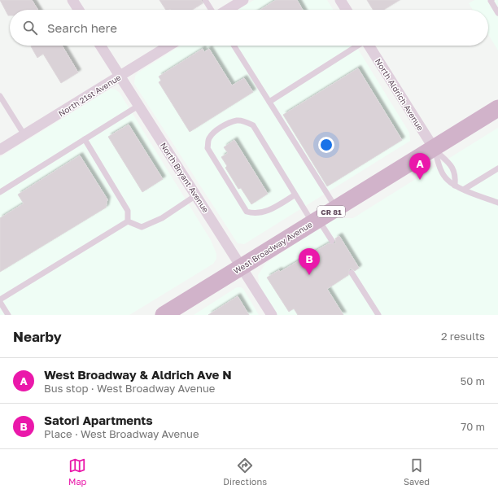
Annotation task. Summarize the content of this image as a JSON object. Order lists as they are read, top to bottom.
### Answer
{
  "streets": {
    "main road": ["CR 81", "West Broadway Avenue"],
    "street": ["North Aldrich Avenue", "North 21st Avenue", "North Bryant Avenue"]
  },
  "crossings": [
    ["North Aldrich Avenue", "West Broadway Avenue"],
    ["North 21st Avenue", "North Bryant Avenue"],
    ["North Bryant Avenue", "West Broadway Avenue"]
  ],
  "page": {
    "search": "Search here",
    "pins": ["A", "B"],
    "heading": ["Nearby", "2 results"],
    "list": [
      {
        "mark": "A",
        "name": "West Broadway & Aldrich Ave N",
        "note": "Bus stop · West Broadway Avenue",
        "value": "50 m"
      },
      {
        "mark": "B",
        "name": "Satori Apartments",
        "note": "Place · West Broadway Avenue",
        "value": "70 m"
      }
    ],
    "nav": ["Map", "Directions", "Saved"]
  }
}
